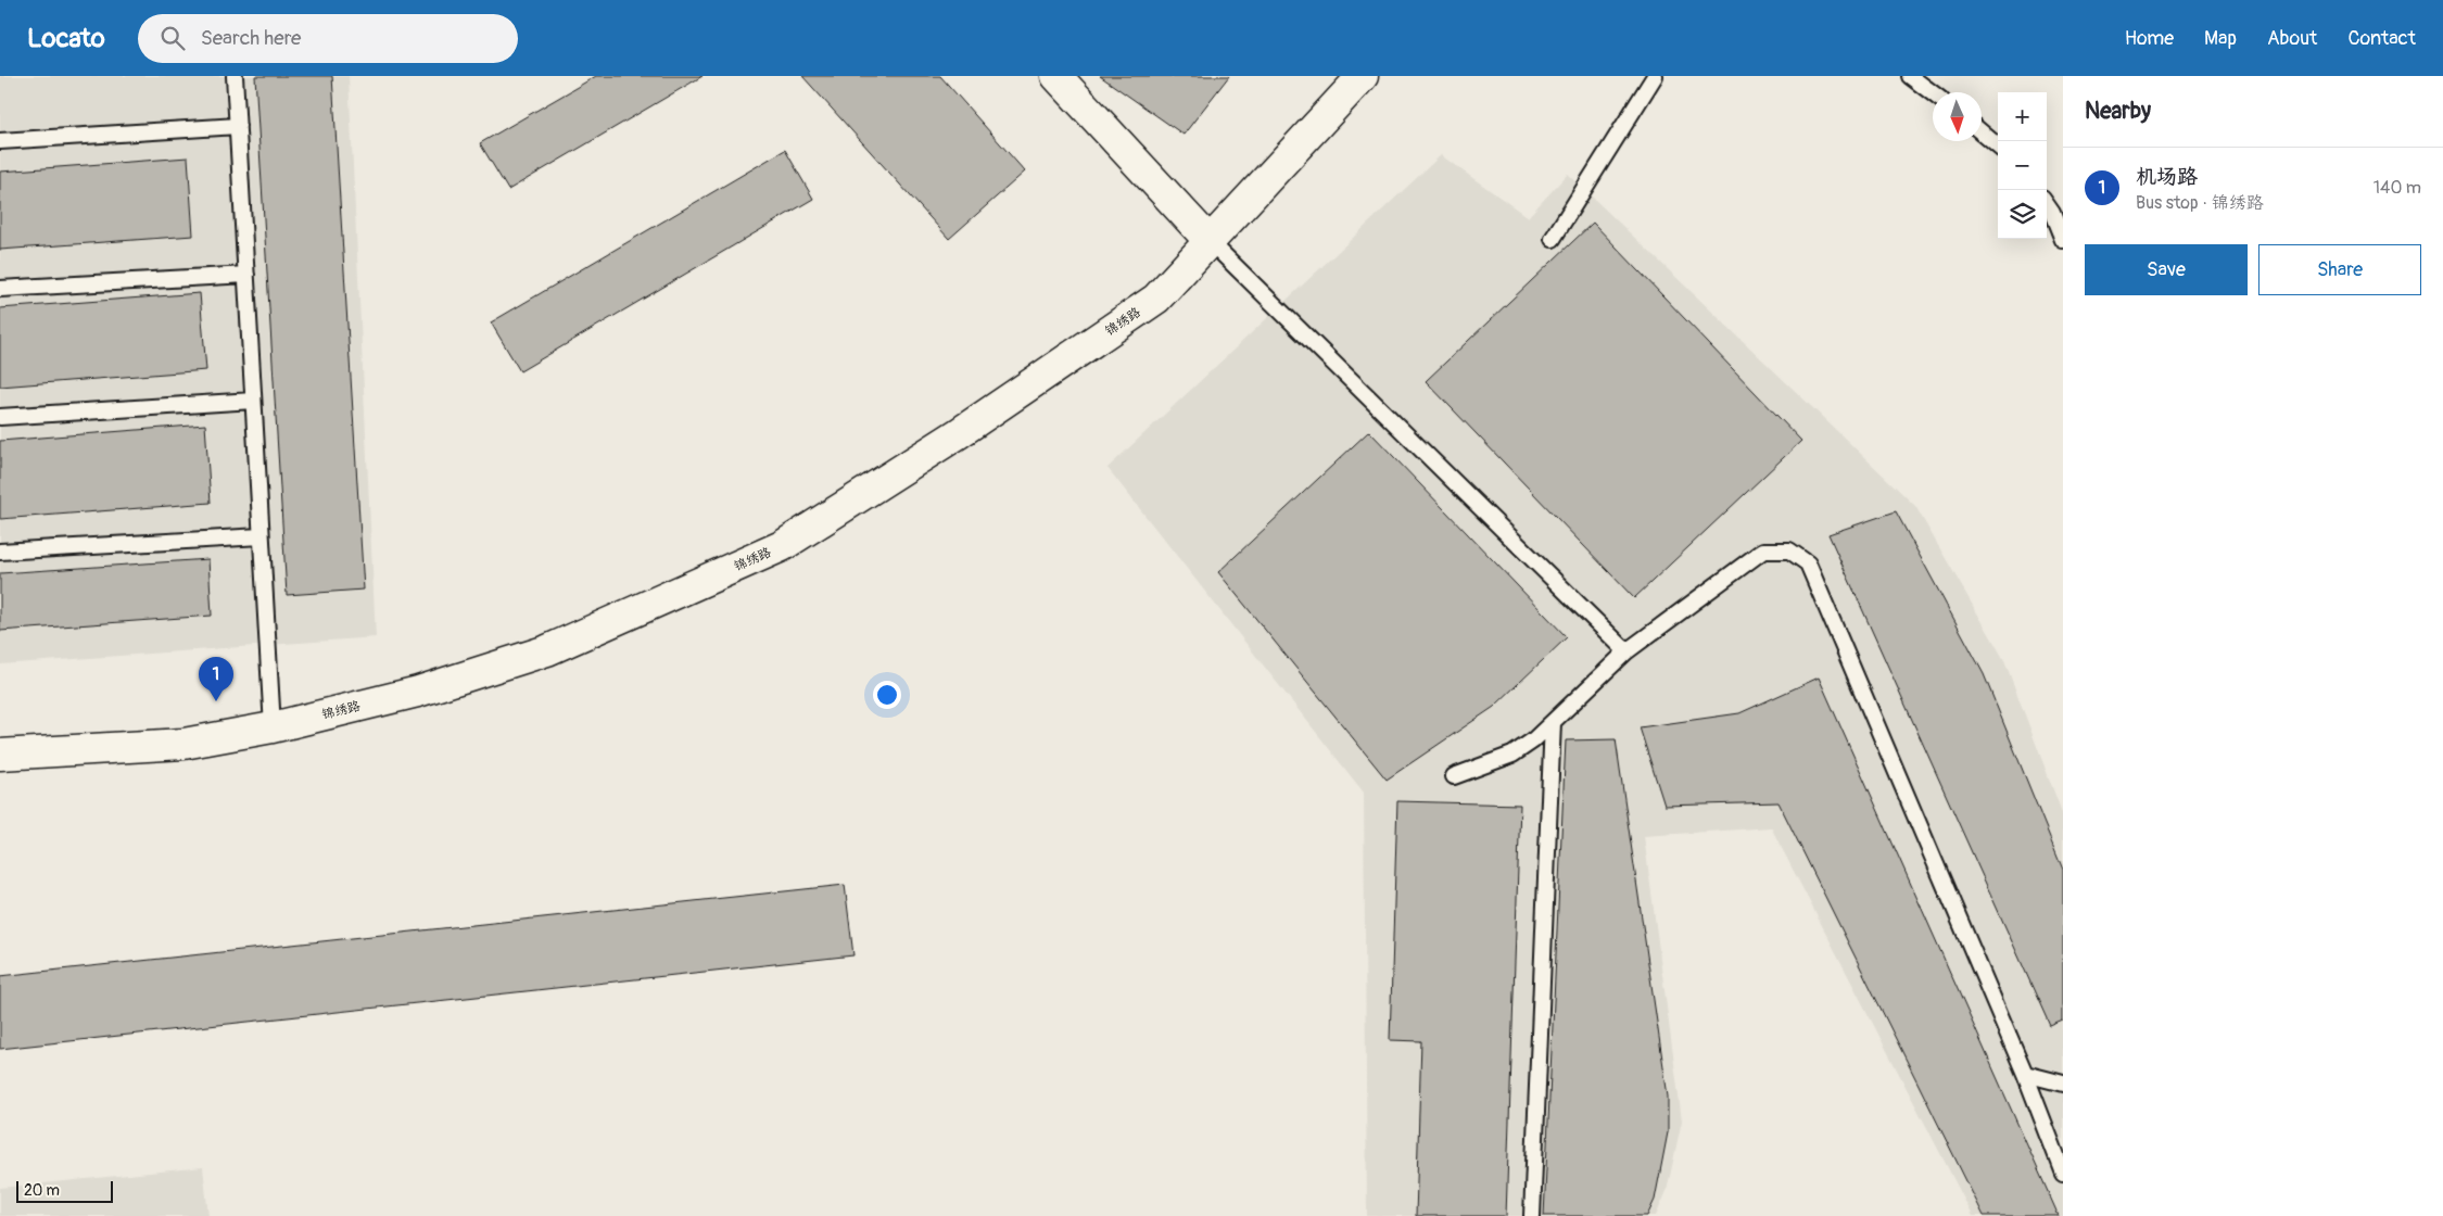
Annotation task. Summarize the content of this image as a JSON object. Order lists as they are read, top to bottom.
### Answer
{
  "streets": {
    "street": ["锦绣路"]
  },
  "scale_bar": "20 m",
  "north": "bottom",
  "page": {
    "header": "Locato",
    "search": "Search here",
    "nav": [
      "Home",
      "Map",
      "About",
      "Contact"
    ],
    "heading": "Nearby",
    "map_buttons": ["+", "−"],
    "list": [
      {
        "mark": "1",
        "name": "机场路",
        "note": "Bus stop · 锦绣路",
        "value": "140 m"
      }
    ],
    "buttons": ["Save", "Share"],
    "pins": "1",
    "scale": "20 m"
  }
}
